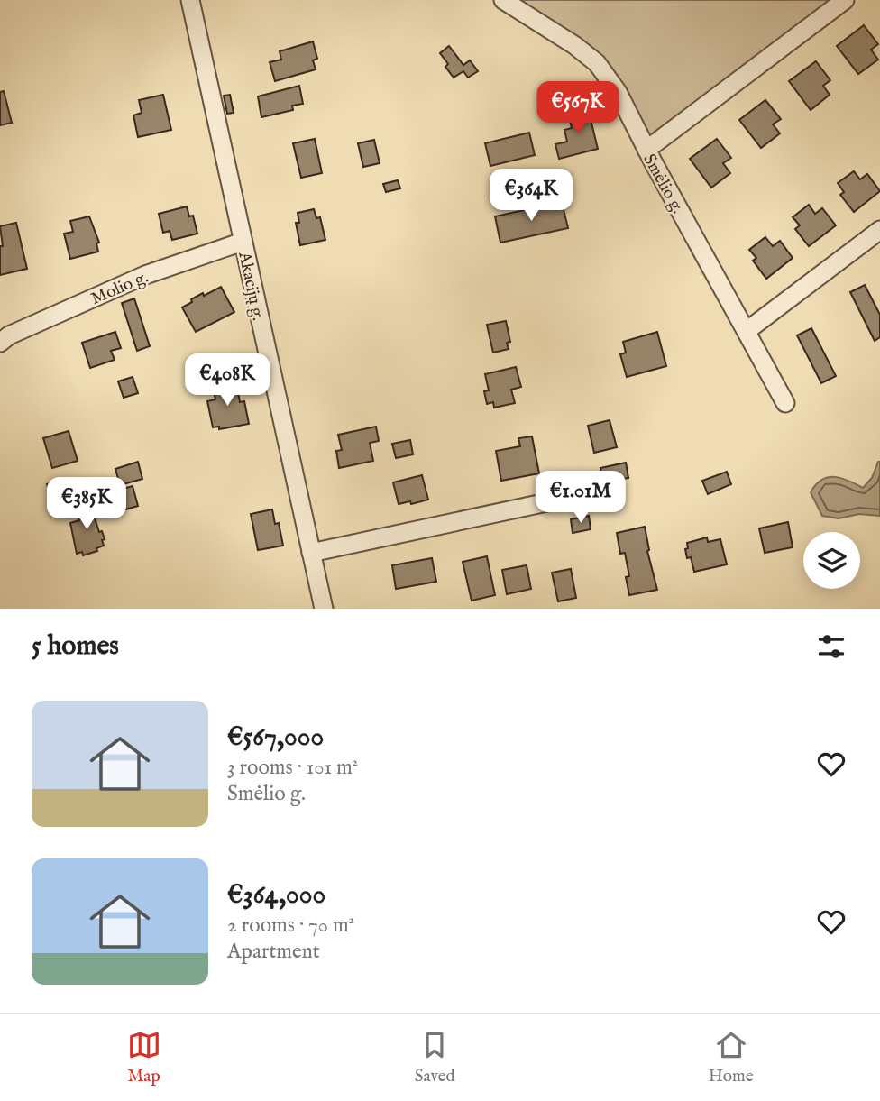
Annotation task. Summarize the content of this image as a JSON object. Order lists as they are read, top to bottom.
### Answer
{
  "streets": {
    "street": ["Smėlio g.", "Akacijų g.", "Molio g."]
  },
  "crossings": [
    ["Akacijų g.", "Molio g."]
  ],
  "page": {
    "price": [
      "€567K",
      "€364K",
      "€408K",
      "€1.01M",
      "€385K"
    ],
    "heading": "5 homes",
    "list": [
      {
        "name": "€567,000",
        "note": "3 rooms · 101 m² · Smėlio g."
      },
      {
        "name": "€364,000",
        "note": "2 rooms · 70 m² · Apartment"
      }
    ],
    "tabs": ["Map", "Saved", "Home"]
  }
}
